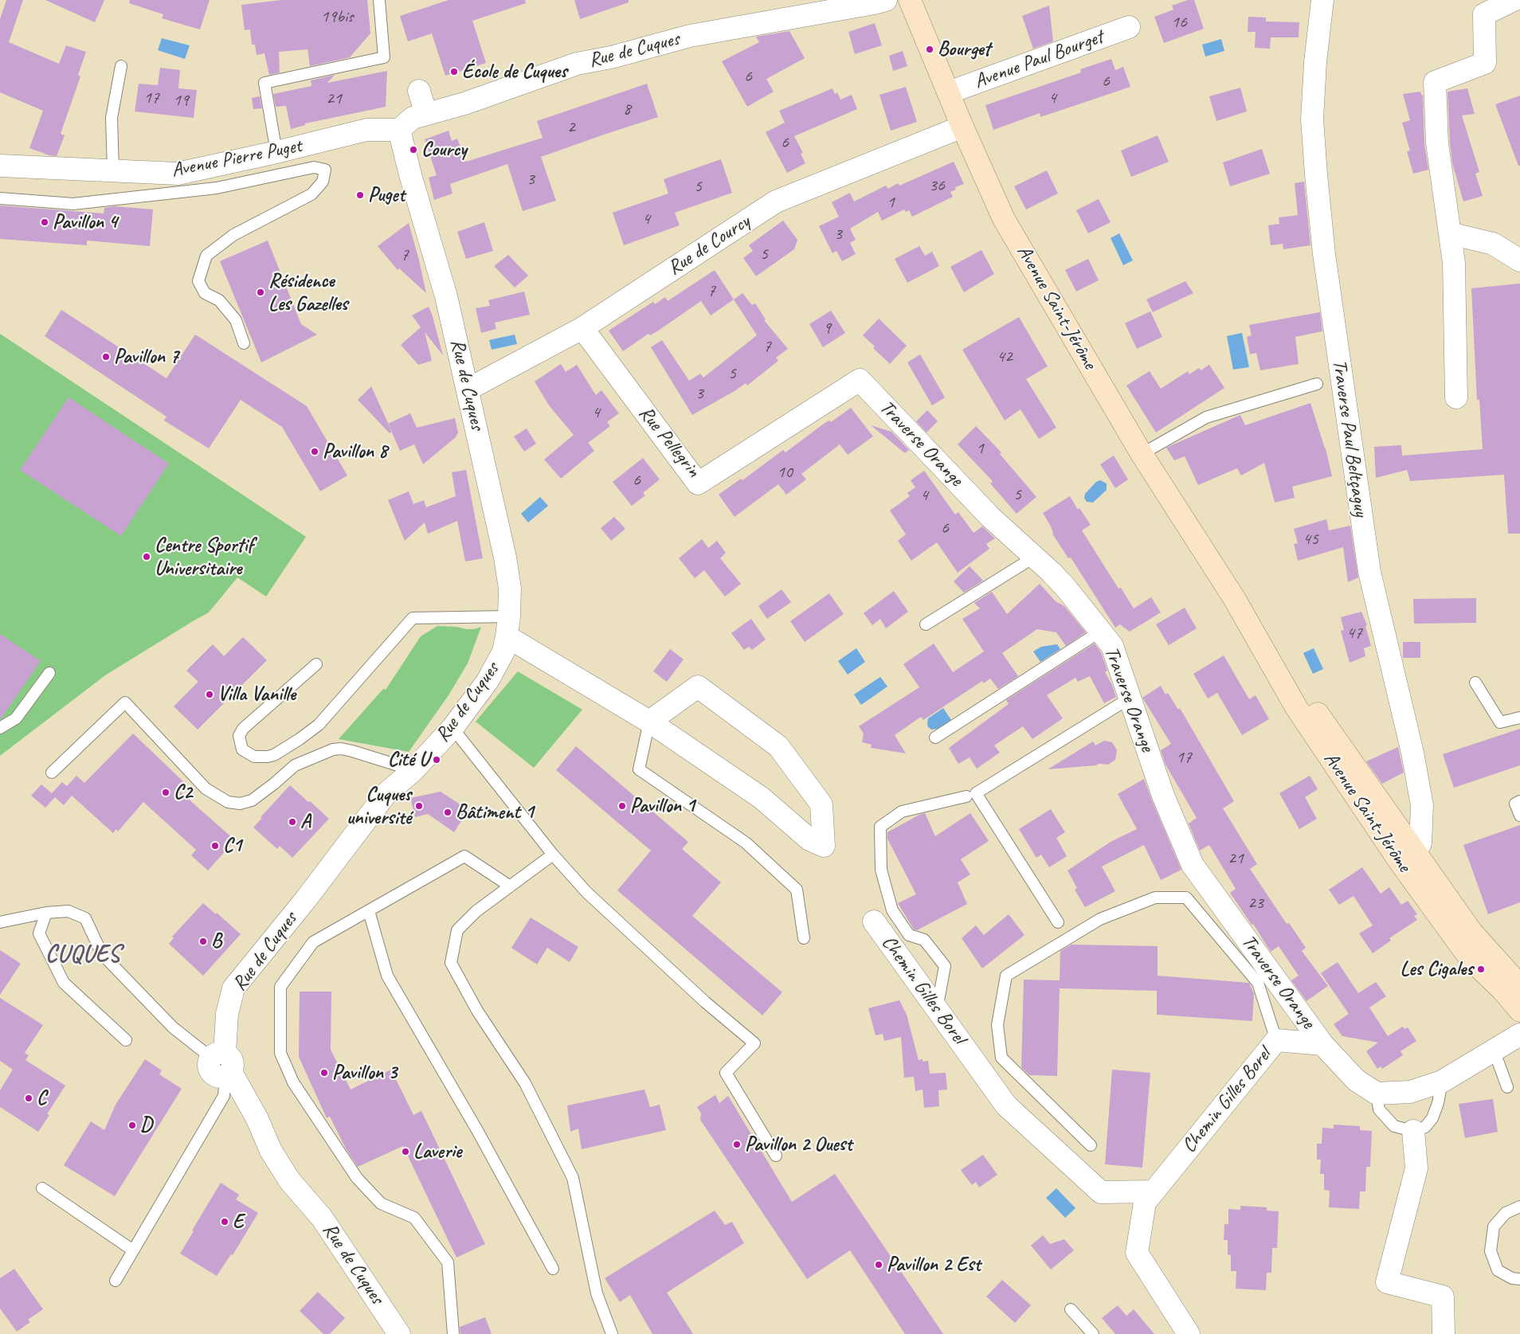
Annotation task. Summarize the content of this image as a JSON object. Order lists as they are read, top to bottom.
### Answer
{
  "streets": {
    "street": [
      "Rue de Cuques",
      "Avenue Paul Bourget",
      "Avenue Pierre Puget",
      "Rue de Courcy",
      "Avenue Saint-Jérôme",
      "Traverse Paul Beltçaguy",
      "Rue Pellegrin",
      "Traverse Orange",
      "Chemin Gilles Borel"
    ]
  },
  "crossings": [
    ["Rue de Cuques", "Avenue Pierre Puget"],
    ["Rue de Cuques", "Rue de Courcy"],
    ["Avenue Paul Bourget", "Avenue Saint-Jérôme"],
    ["Rue de Courcy", "Avenue Saint-Jérôme"],
    ["Rue de Courcy", "Rue Pellegrin"],
    ["Avenue Saint-Jérôme", "Traverse Paul Beltçaguy"],
    ["Rue Pellegrin", "Traverse Orange"],
    ["Traverse Orange", "Chemin Gilles Borel"]
  ],
  "districts": ["CUQUES"],
  "places": [
    "Bourget",
    "École de Cuques",
    "Courcy",
    "Puget",
    "Pavillon 4",
    "Résidence Les Gazelles",
    "Pavillon 7",
    "Pavillon 8",
    "Centre Sportif Universitaire",
    "Villa Vanille",
    "Cité U",
    "C2",
    "Cuques université",
    "Pavillon 1",
    "Bâtiment 1",
    "A",
    "C1",
    "B",
    "Les Cigales",
    "Pavillon 3",
    "C",
    "D",
    "Pavillon 2 Ouest",
    "Laverie",
    "E",
    "Pavillon 2 Est"
  ],
  "house_numbers": [
    "19bis",
    "16",
    "6",
    "6",
    "17",
    "4",
    "21",
    "19",
    "8",
    "2",
    "6",
    "3",
    "36",
    "5",
    "1",
    "4",
    "3",
    "5",
    "7",
    "7",
    "9",
    "7",
    "42",
    "5",
    "3",
    "4",
    "1",
    "10",
    "6",
    "5",
    "4",
    "6",
    "45",
    "47",
    "17",
    "21",
    "23"
  ]
}
